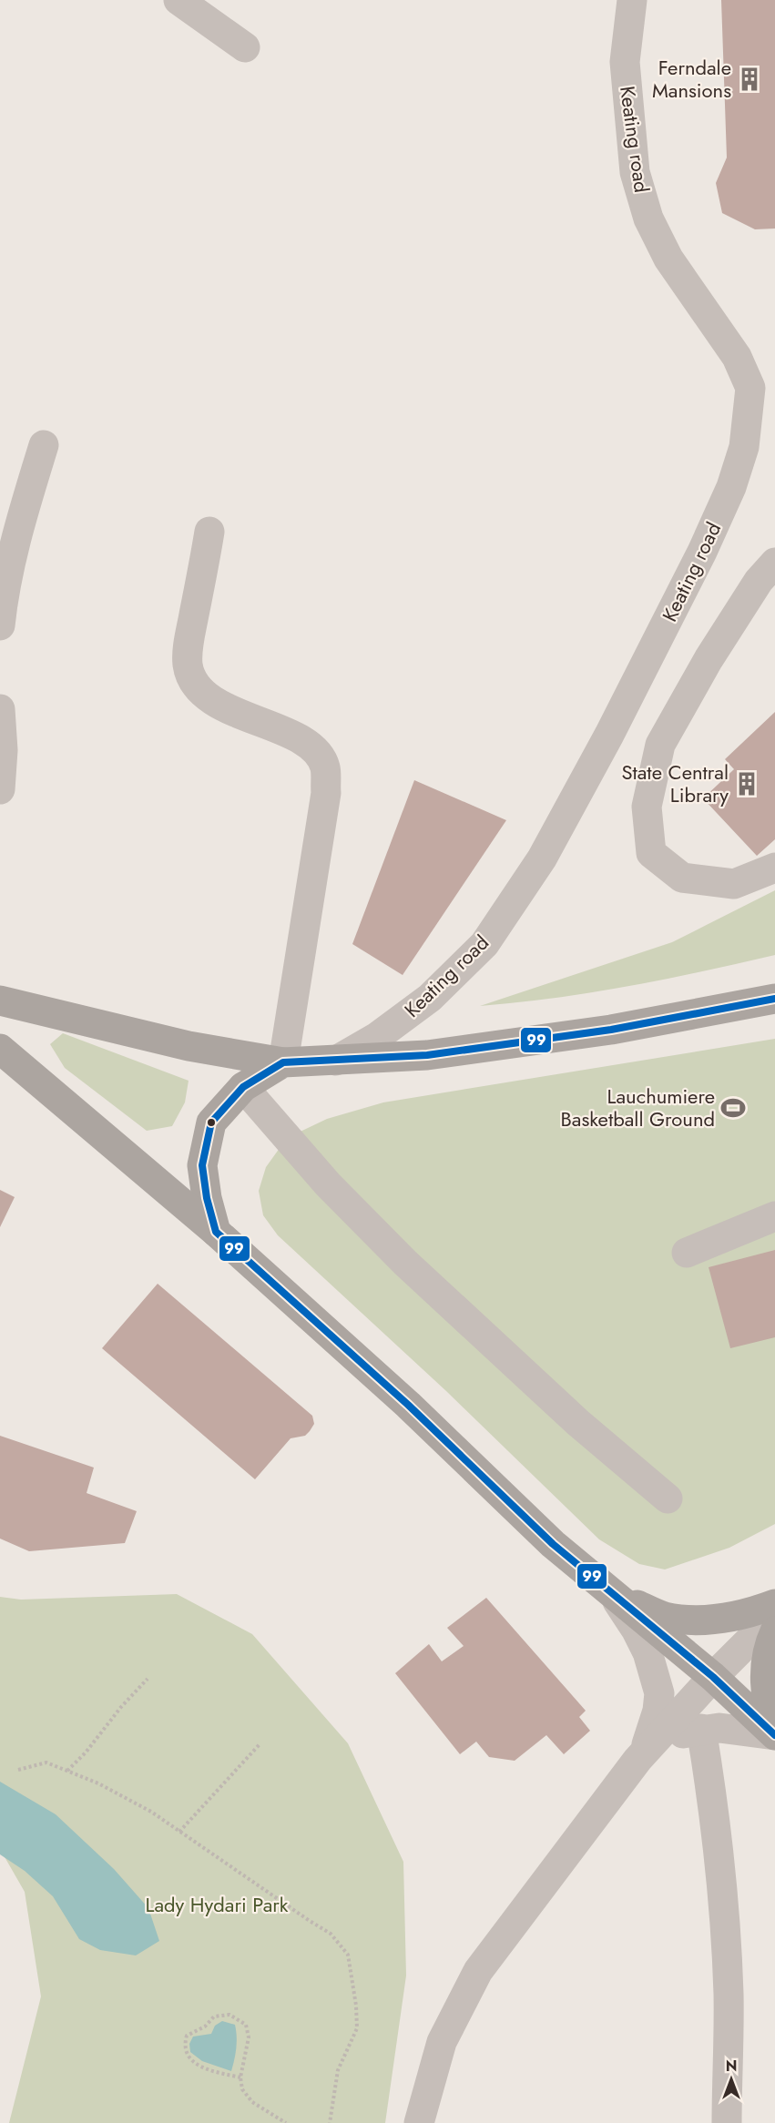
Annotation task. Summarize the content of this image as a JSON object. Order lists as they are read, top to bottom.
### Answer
{
  "streets": {
    "street": ["Keating road"]
  },
  "parks": ["Lady Hydari Park"],
  "places": {
    "building": ["Ferndale Mansions", "State Central Library"],
    "sports": ["Lauchumiere Basketball Ground"]
  },
  "lines": ["transit line 99"],
  "north": "top"
}
